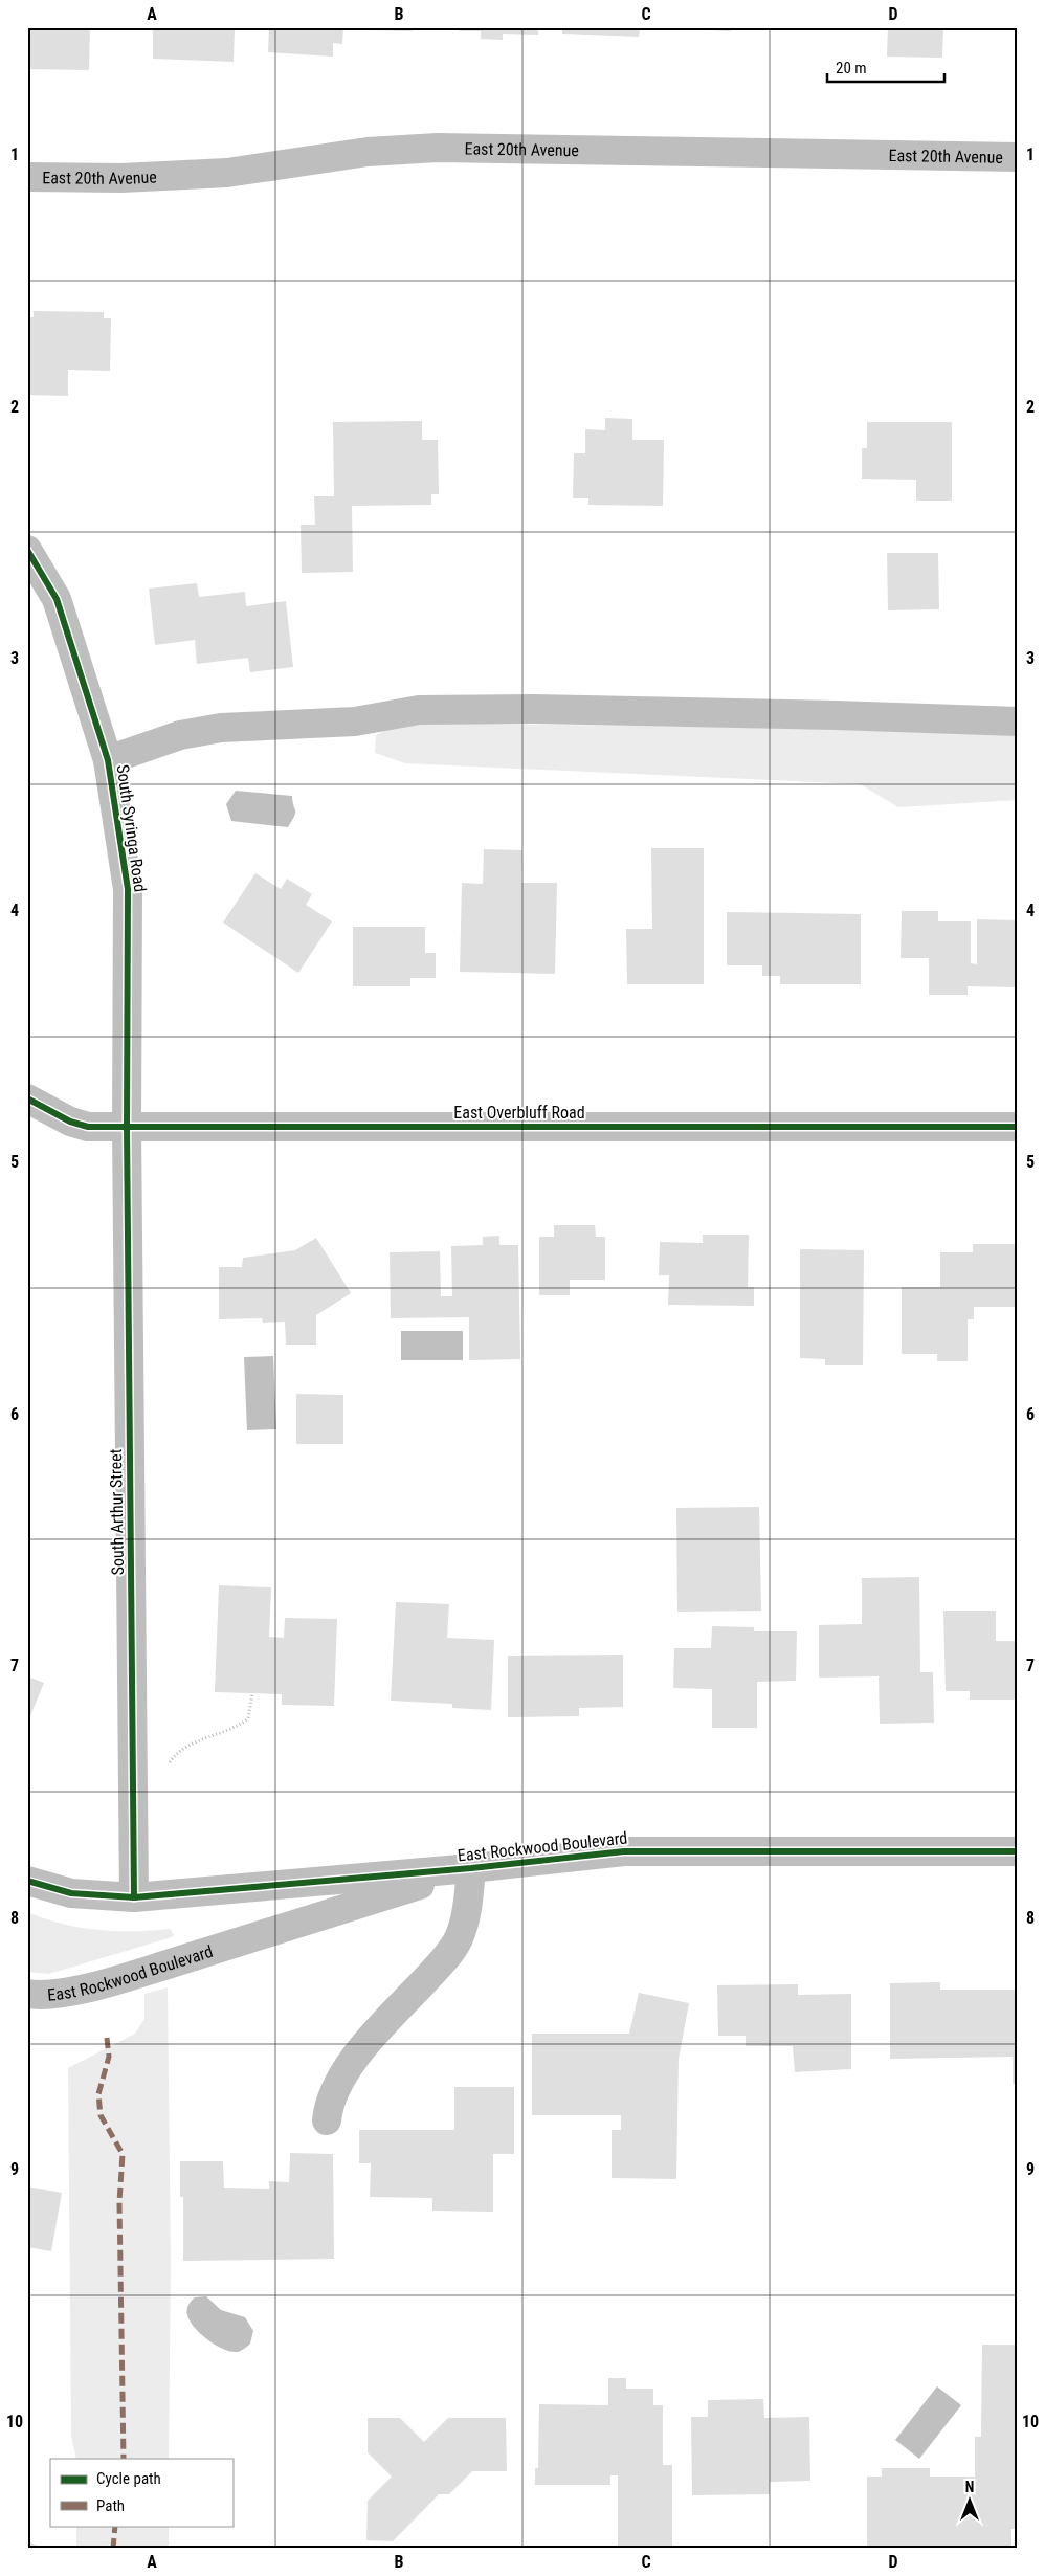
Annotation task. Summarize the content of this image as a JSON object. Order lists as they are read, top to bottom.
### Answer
{
  "streets": {
    "street": [
      "East 20th Avenue",
      "South Syringa Road",
      "East Overbluff Road",
      "South Arthur Street",
      "East Rockwood Boulevard"
    ]
  },
  "crossings": [
    ["South Syringa Road", "East Overbluff Road"],
    ["South Syringa Road", "South Arthur Street"],
    ["East Overbluff Road", "South Arthur Street"],
    ["South Arthur Street", "East Rockwood Boulevard"]
  ],
  "legend": ["Cycle path", "Path"],
  "scale_bar": "20 m",
  "north": "top",
  "grid": {
    "columns": [
      "A",
      "B",
      "C",
      "D"
    ],
    "rows": [
      "1",
      "2",
      "3",
      "4",
      "5",
      "6",
      "7",
      "8",
      "9",
      "10"
    ]
  }
}
